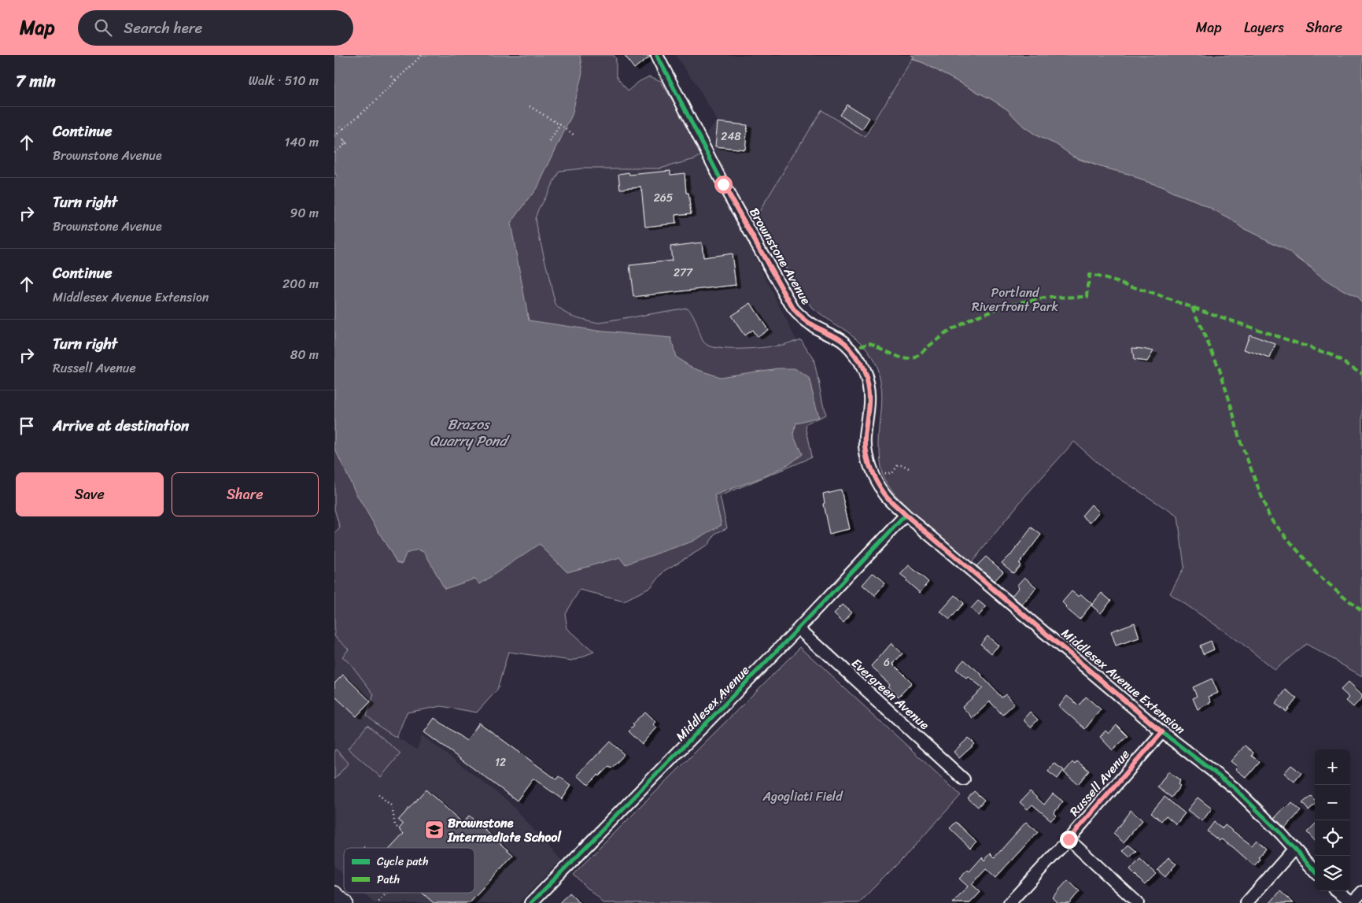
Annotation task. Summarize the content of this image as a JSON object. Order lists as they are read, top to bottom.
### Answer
{
  "streets": {
    "street": [
      "Brownstone Avenue",
      "Middlesex Avenue Extension",
      "Evergreen Avenue",
      "Middlesex Avenue",
      "Russell Avenue"
    ]
  },
  "crossings": [
    ["Brownstone Avenue", "Middlesex Avenue Extension"],
    ["Brownstone Avenue", "Middlesex Avenue"],
    ["Middlesex Avenue Extension", "Middlesex Avenue"],
    ["Middlesex Avenue Extension", "Russell Avenue"],
    ["Evergreen Avenue", "Middlesex Avenue"]
  ],
  "water": ["Brazos Quarry Pond"],
  "parks": ["Portland Riverfront Park", "Agogliati Field"],
  "places": {
    "school or university": ["Brownstone Intermediate School"]
  },
  "house_numbers": [
    "248",
    "265",
    "277",
    "6",
    "12"
  ],
  "legend": ["Cycle path", "Path"],
  "page": {
    "header": "Map",
    "search": "Search here",
    "nav": ["Map", "Layers", "Share"],
    "heading": ["7 min", "Walk · 510 m"],
    "list": [
      ["Continue", "Brownstone Avenue", "140 m"],
      ["Turn right", "Brownstone Avenue", "90 m"],
      ["Continue", "Middlesex Avenue Extension", "200 m"],
      ["Turn right", "Russell Avenue", "80 m"],
      "Arrive at destination"
    ],
    "buttons": ["Save", "Share"],
    "map_buttons": ["+", "−"]
  }
}
